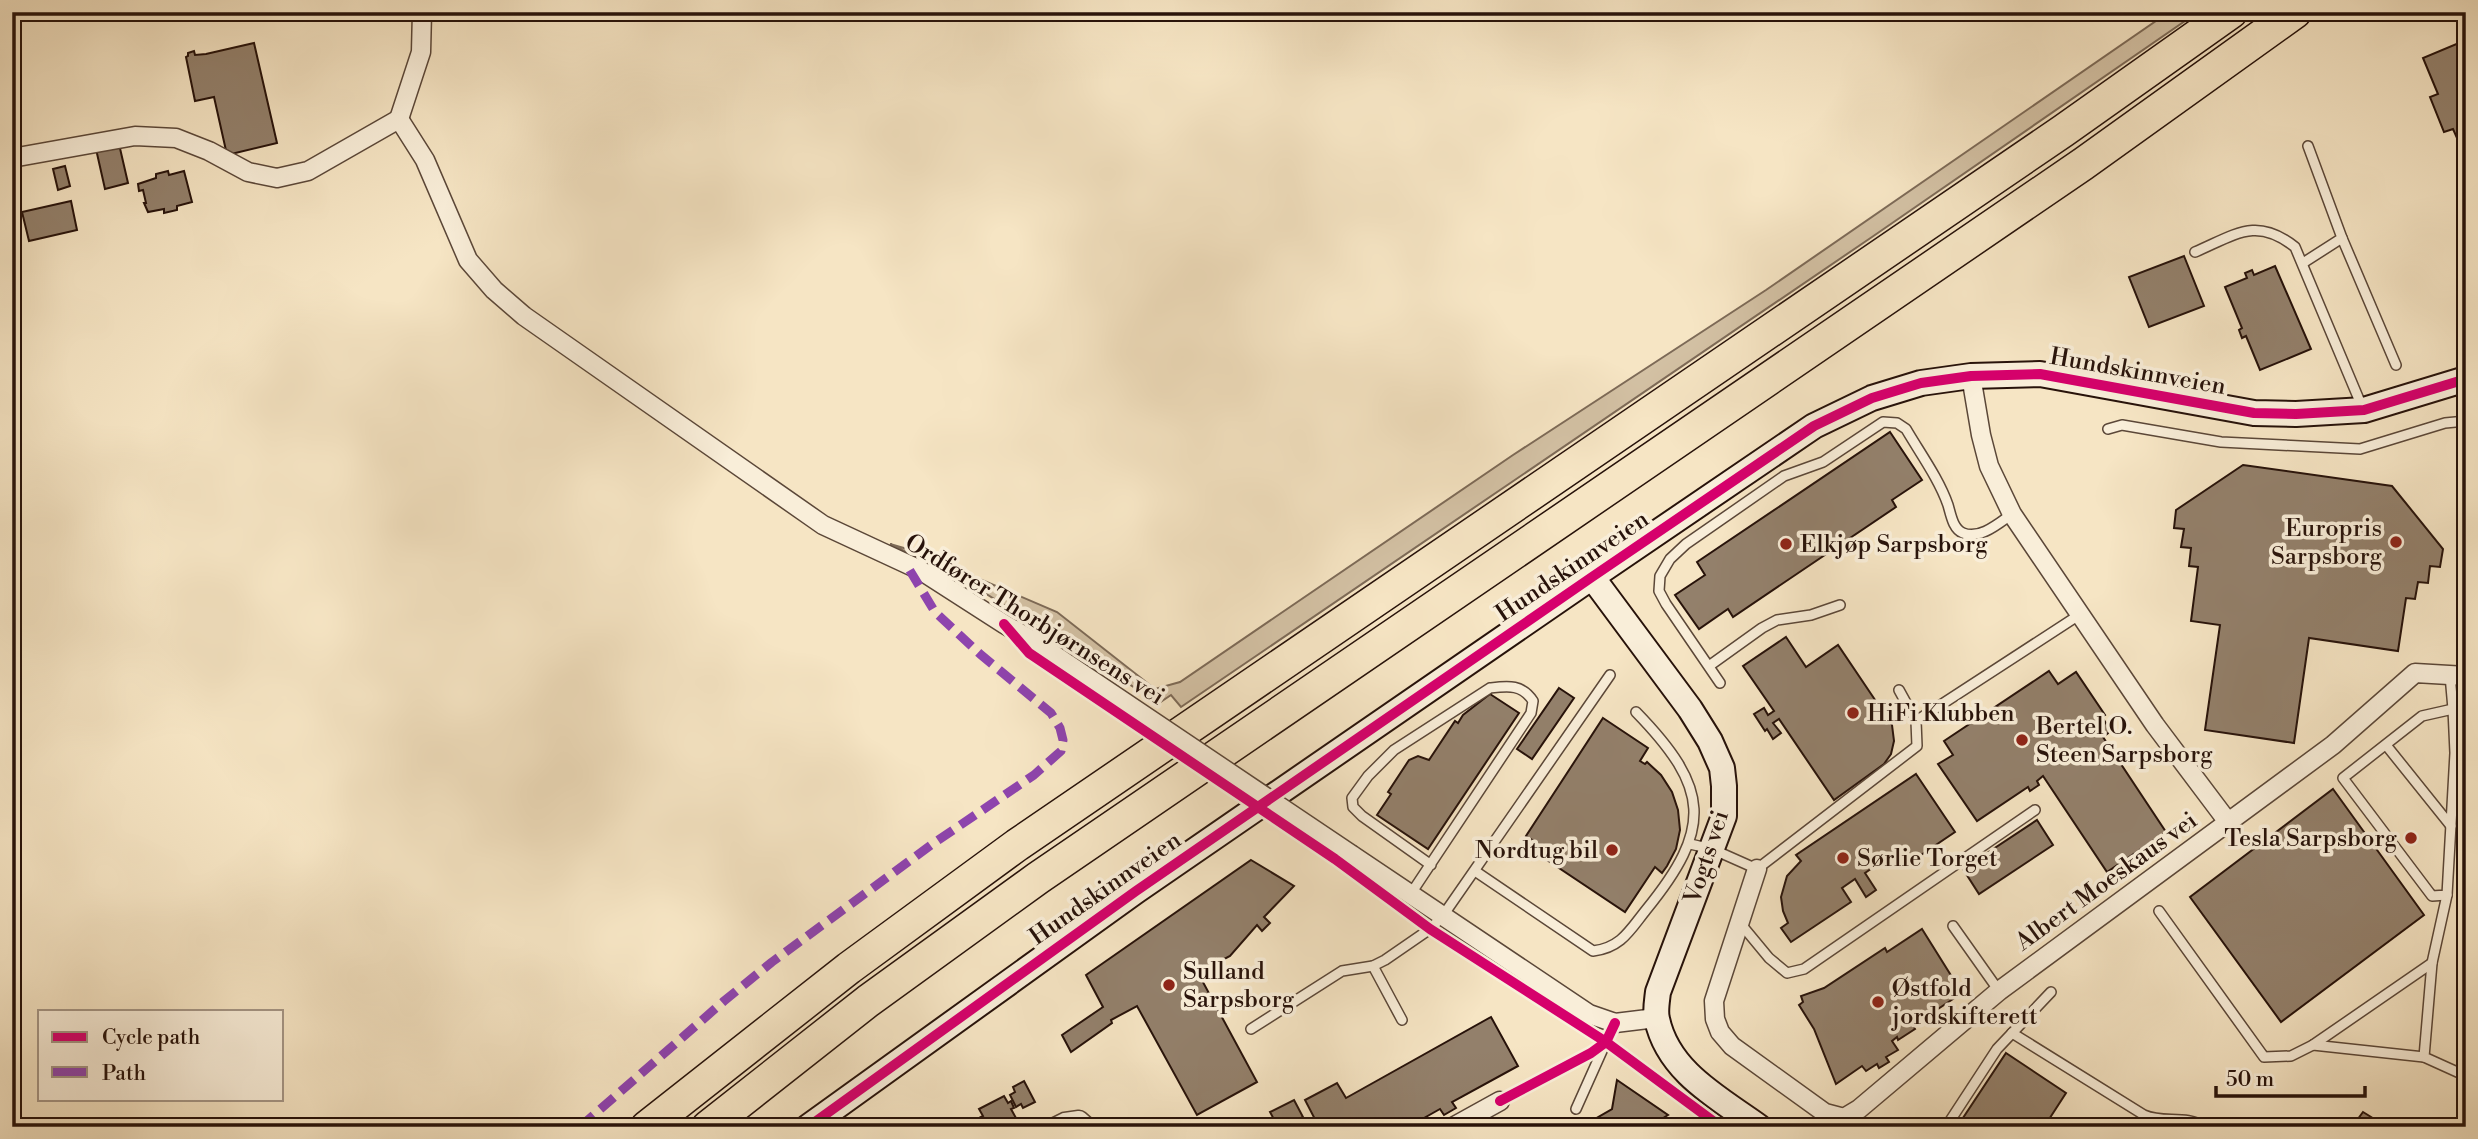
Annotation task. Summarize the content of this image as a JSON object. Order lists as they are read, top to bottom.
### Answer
{
  "streets": {
    "street": [
      "Hundskinnveien",
      "Ordfører Thorbjørnsens vei",
      "Vogts vei",
      "Albert Moeskaus vei"
    ]
  },
  "crossings": [
    ["Hundskinnveien", "Vogts vei"],
    ["Ordfører Thorbjørnsens vei", "Vogts vei"]
  ],
  "places": [
    "Europris Sarpsborg",
    "Elkjøp Sarpsborg",
    "HiFi Klubben",
    "Bertel O. Steen Sarpsborg",
    "Tesla Sarpsborg",
    "Nordtug bil",
    "Sørlie Torget",
    "Sulland Sarpsborg",
    "Østfold jordskifterett"
  ],
  "legend": ["Cycle path", "Path"],
  "scale_bar": "50 m"
}
